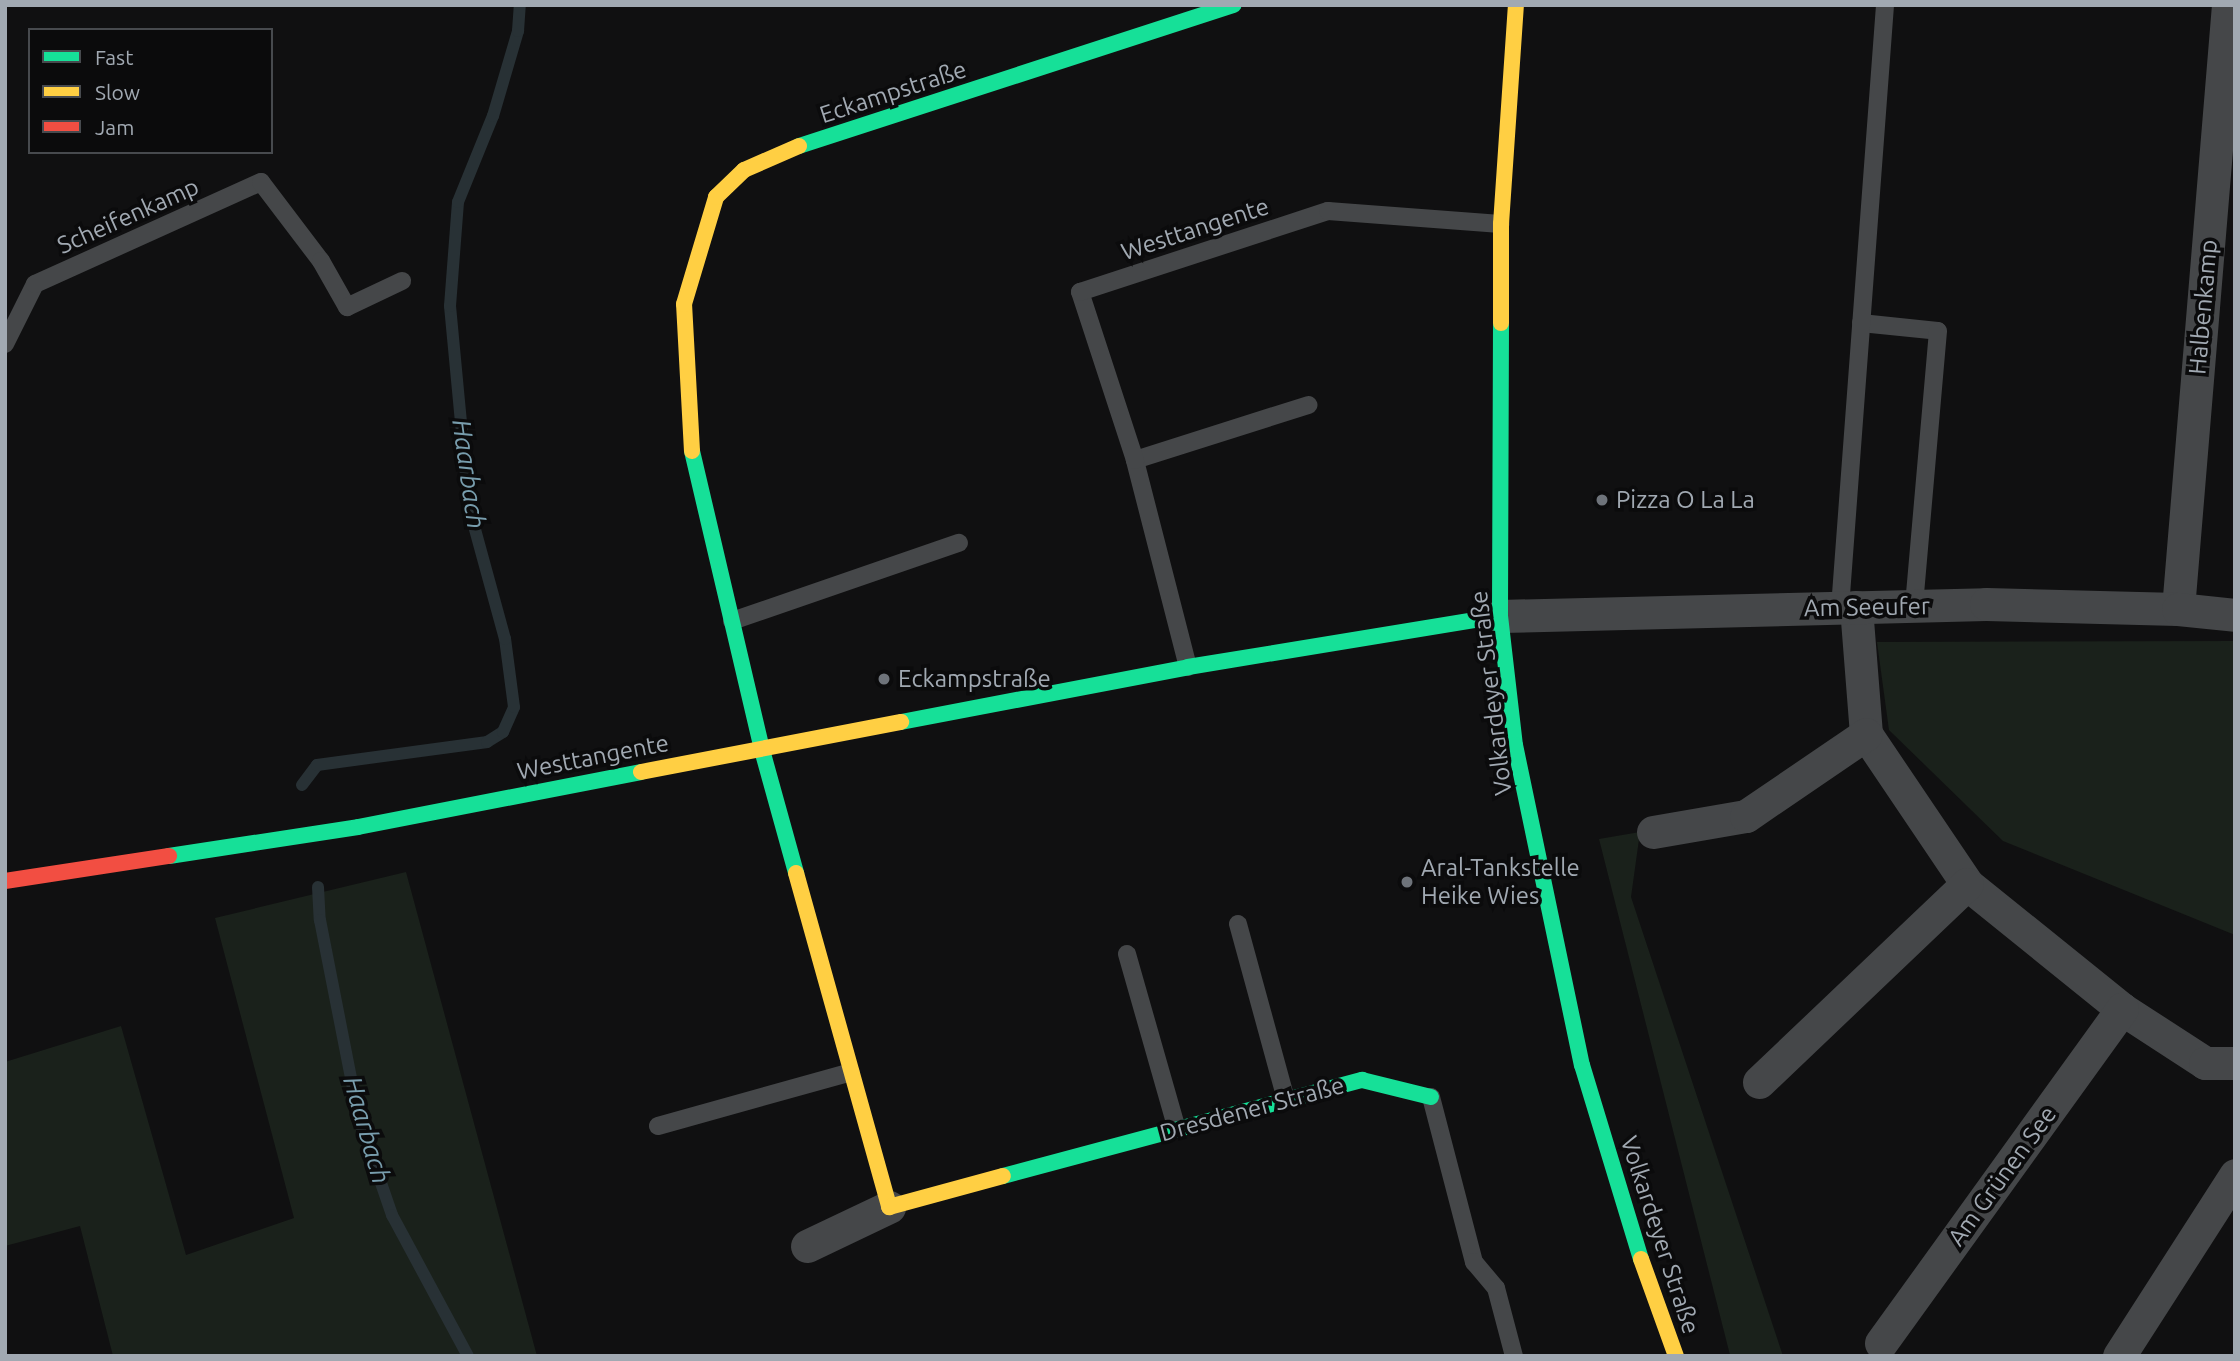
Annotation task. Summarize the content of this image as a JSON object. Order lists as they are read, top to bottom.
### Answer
{
  "streets": {
    "street": [
      "Eckampstraße",
      "Westtangente",
      "Halbenkamp",
      "Am Seeufer",
      "Volkardeyer Straße",
      "Dresdener Straße",
      "Am Grünen See"
    ],
    "lane": ["Scheifenkamp"]
  },
  "crossings": [
    ["Eckampstraße", "Westtangente"],
    ["Westtangente", "Am Seeufer"],
    ["Westtangente", "Volkardeyer Straße"],
    ["Halbenkamp", "Am Seeufer"],
    ["Am Seeufer", "Volkardeyer Straße"]
  ],
  "water": ["Haarbach"],
  "places": ["Pizza O La La", "Eckampstraße", "Aral-Tankstelle Heike Wies"],
  "legend": ["Fast", "Slow", "Jam"]
}
